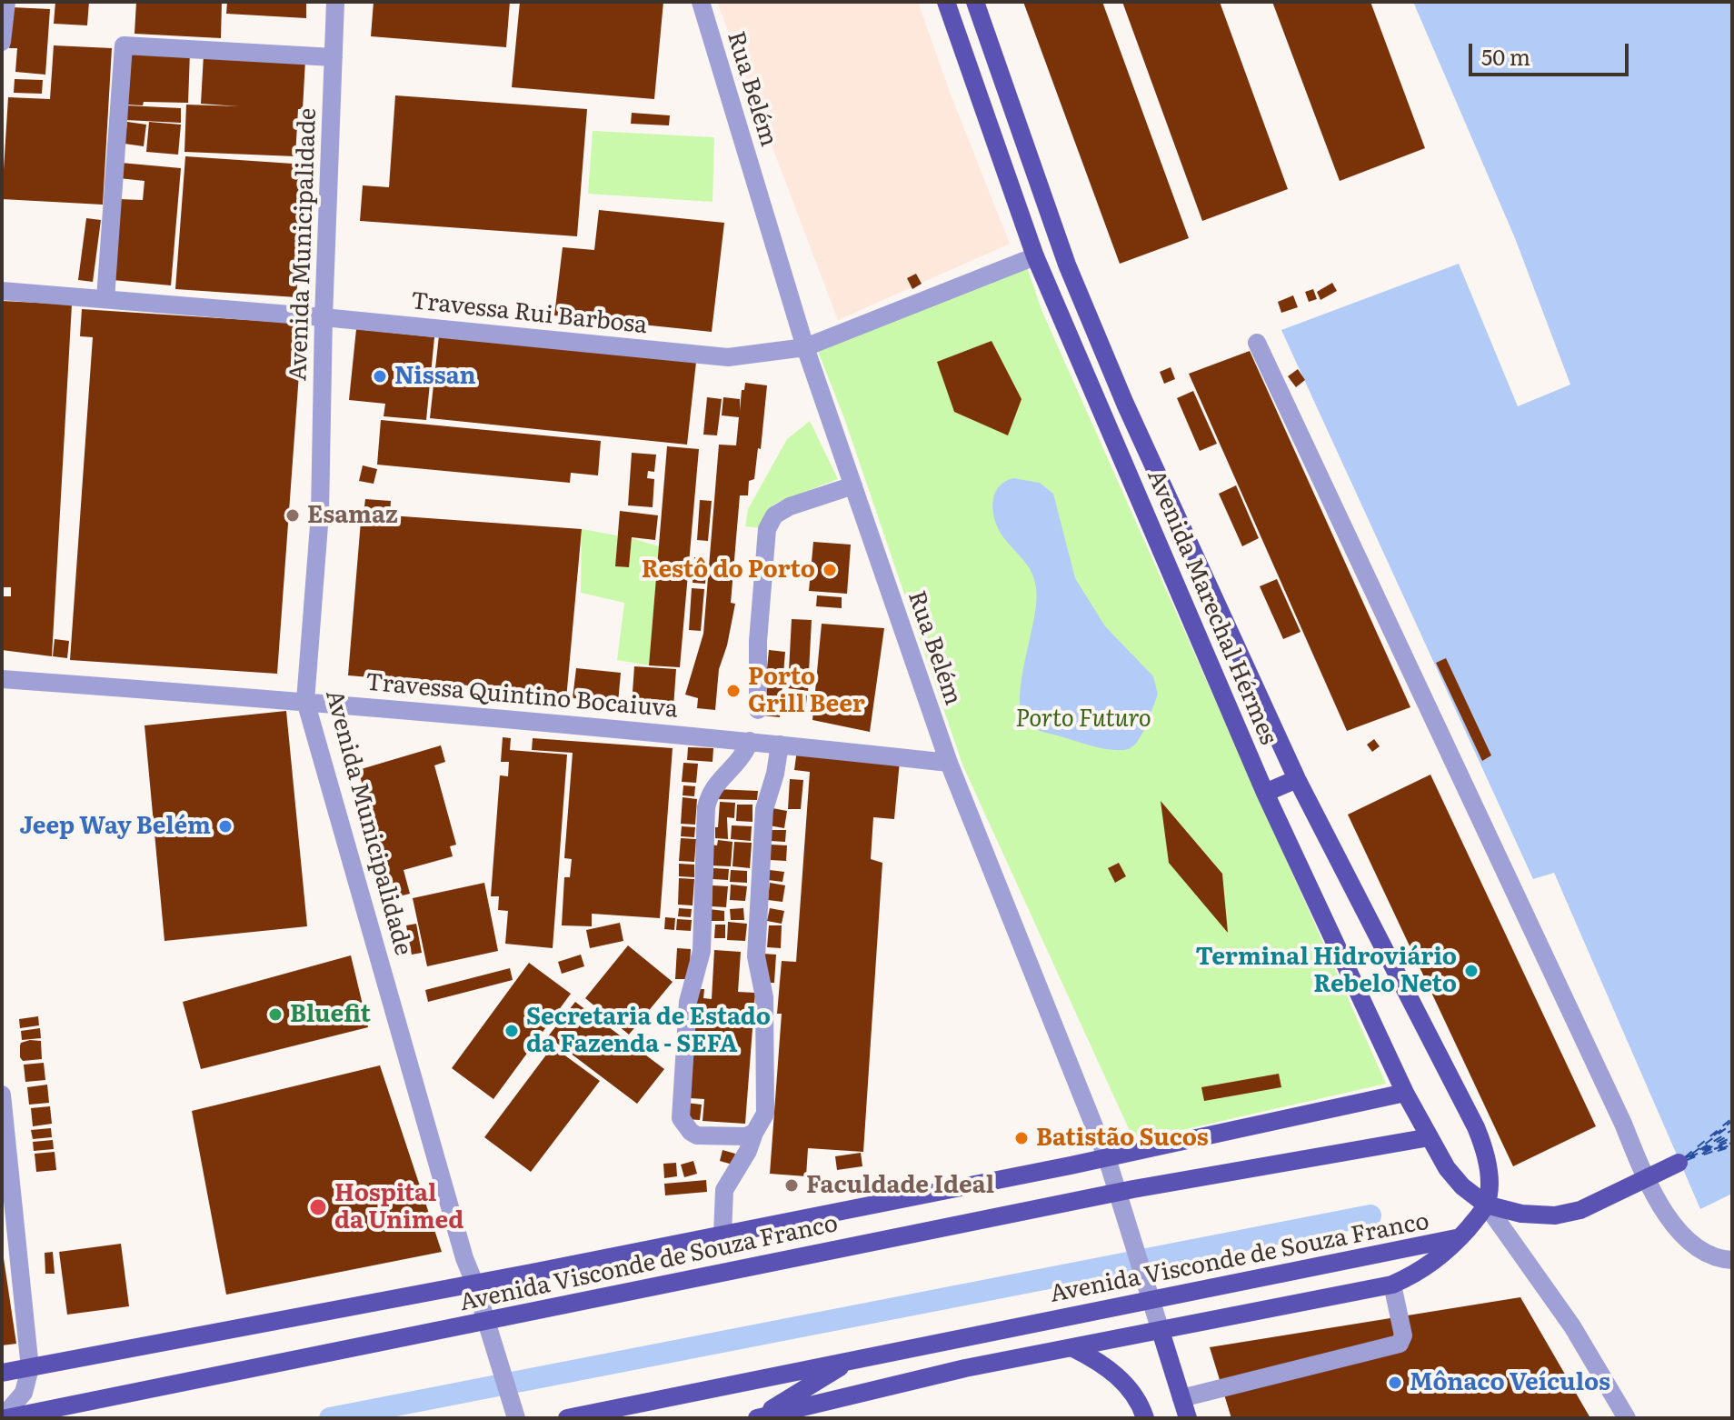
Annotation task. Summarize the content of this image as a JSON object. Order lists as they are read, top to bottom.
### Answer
{
  "streets": {
    "main road": ["Avenida Marechal Hérmes", "Avenida Visconde de Souza Franco"],
    "street": [
      "Rua Belém",
      "Avenida Municipalidade",
      "Travessa Rui Barbosa",
      "Travessa Quintino Bocaiuva"
    ]
  },
  "crossings": [
    ["Rua Belém", "Travessa Rui Barbosa"],
    ["Rua Belém", "Travessa Quintino Bocaiuva"],
    ["Rua Belém", "Avenida Visconde de Souza Franco"],
    ["Avenida Municipalidade", "Travessa Rui Barbosa"],
    ["Avenida Municipalidade", "Travessa Quintino Bocaiuva"],
    ["Avenida Municipalidade", "Avenida Visconde de Souza Franco"],
    ["Travessa Rui Barbosa", "Avenida Marechal Hérmes"],
    ["Avenida Marechal Hérmes", "Avenida Visconde de Souza Franco"]
  ],
  "parks": ["Porto Futuro"],
  "places": [
    "Nissan",
    "Esamaz",
    "Restô do Porto",
    "Porto Grill Beer",
    "Jeep Way Belém",
    "Terminal Hidroviário Rebelo Neto",
    "Bluefit",
    "Secretaria de Estado da Fazenda - SEFA",
    "Batistão Sucos",
    "Faculdade Ideal",
    "Hospital da Unimed",
    "Mônaco Veículos"
  ],
  "scale_bar": "50 m"
}
